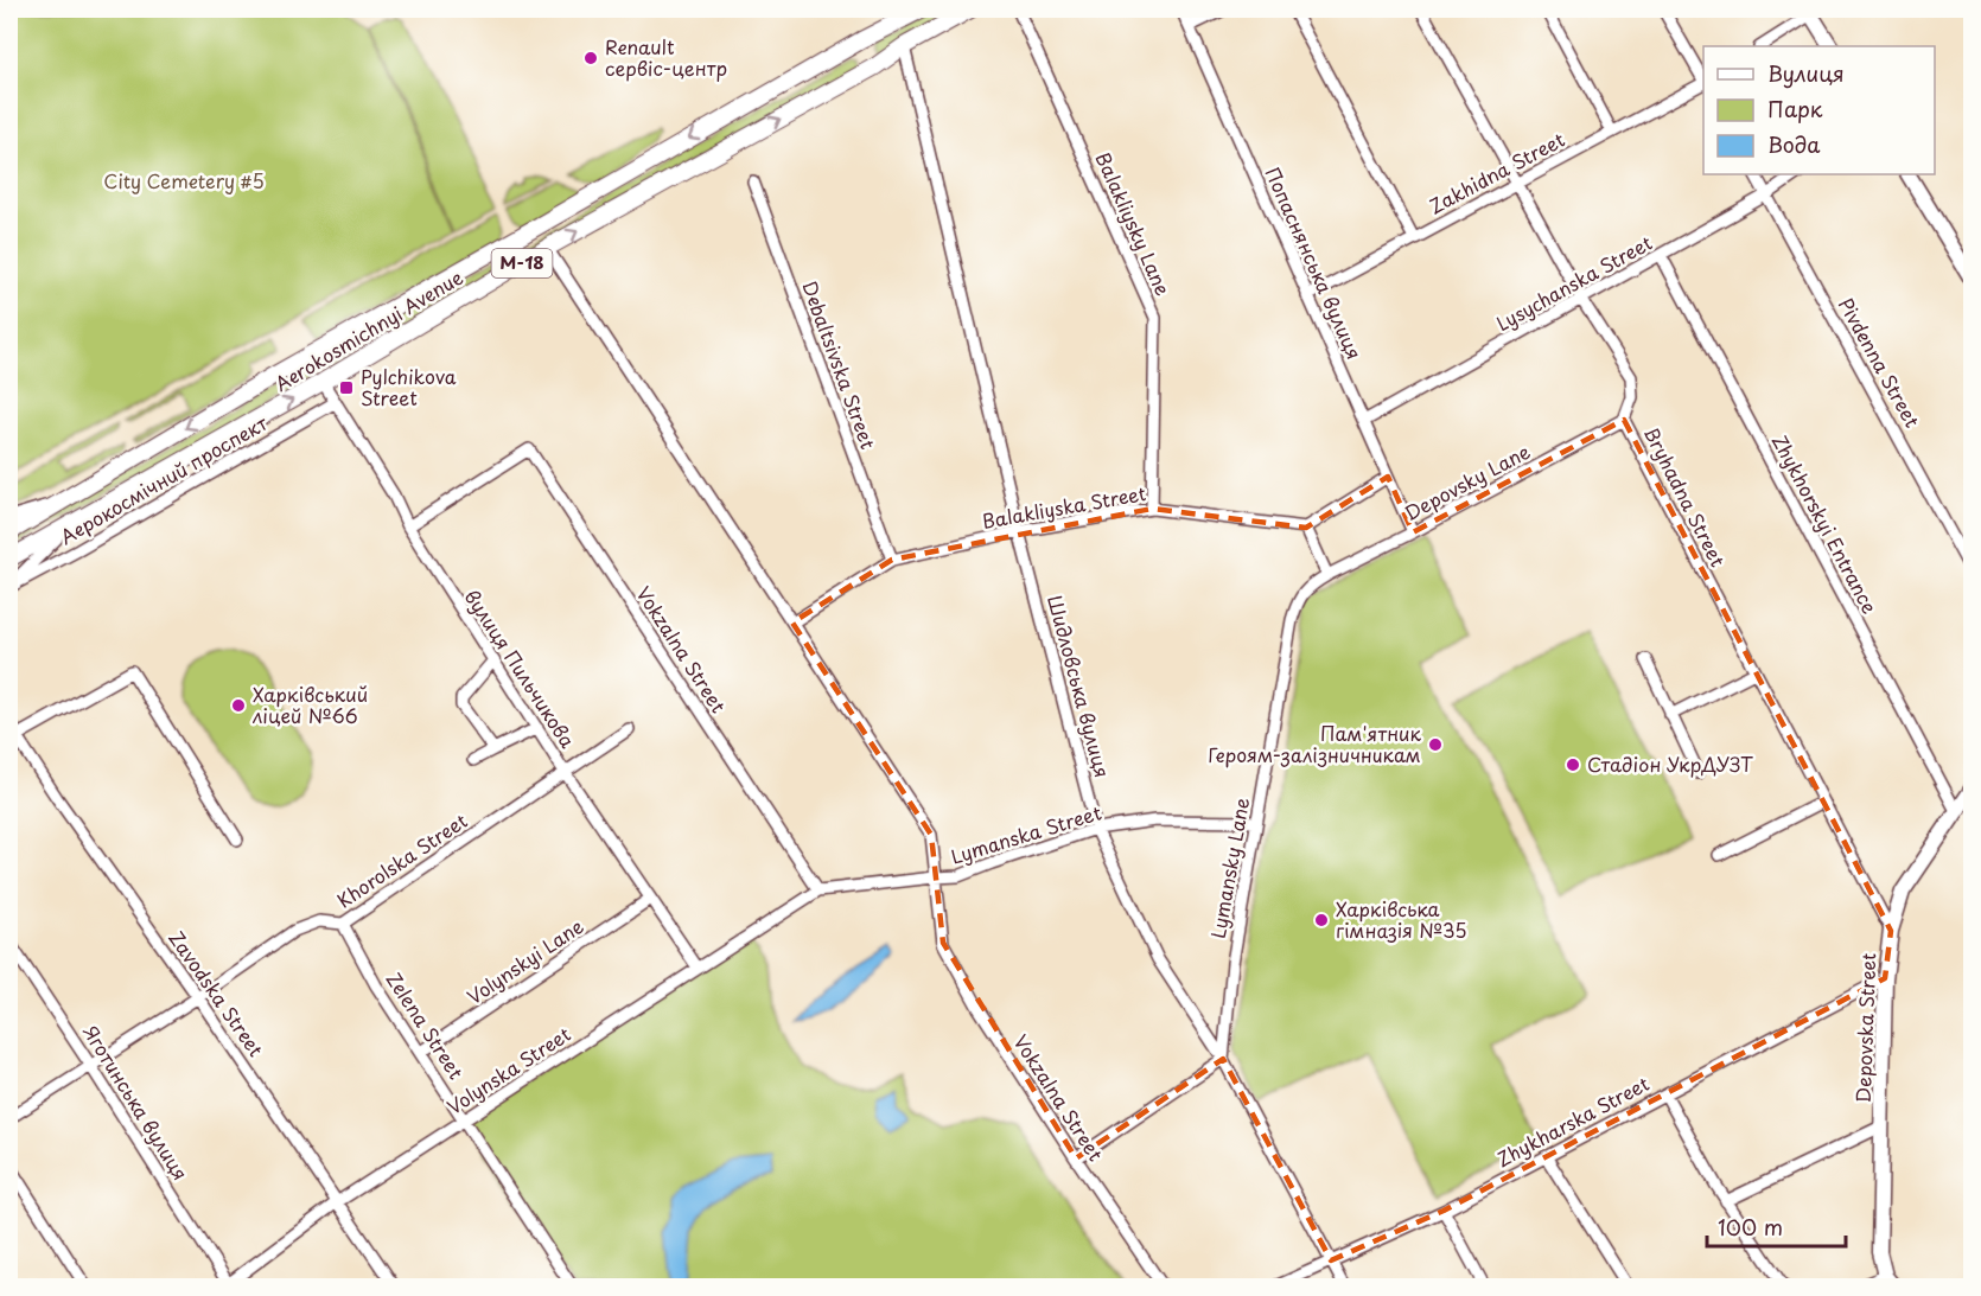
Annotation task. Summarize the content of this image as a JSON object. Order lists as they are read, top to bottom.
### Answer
{
  "streets": {
    "main road": ["М-18", "Aerokosmichnyi Avenue", "Depovska Street"],
    "street": [
      "Zakhidna Street",
      "Balakliysky Lane",
      "Попаснянська вулиця",
      "Lysychanska Street",
      "Pivdenna Street",
      "Debaltsivska Street",
      "Аерокосмічний проспект",
      "Depovsky Lane",
      "Bryhadna Street",
      "Balakliyska Street",
      "Zhykhorskyi Entrance",
      "Vokzalna Street",
      "вулиця Пильчикова",
      "Шидловська вулиця",
      "Lymanska Street",
      "Khorolska Street",
      "Lymansky Lane",
      "Volynskyi Lane",
      "Zavodska Street",
      "Zelena Street",
      "Volynska Street",
      "Яготинська вулиця",
      "Zhykharska Street"
    ]
  },
  "crossings": [
    ["Zakhidna Street", "Попаснянська вулиця"],
    ["Zakhidna Street", "Bryhadna Street"],
    ["Balakliysky Lane", "Balakliyska Street"],
    ["Попаснянська вулиця", "Lysychanska Street"],
    ["Попаснянська вулиця", "Depovsky Lane"],
    ["Lysychanska Street", "Pivdenna Street"],
    ["Lysychanska Street", "Bryhadna Street"],
    ["Lysychanska Street", "Zhykhorskyi Entrance"],
    ["Aerokosmichnyi Avenue", "Аерокосмічний проспект"],
    ["Aerokosmichnyi Avenue", "Vokzalna Street"],
    ["Aerokosmichnyi Avenue", "вулиця Пильчикова"],
    ["Aerokosmichnyi Avenue", "Шидловська вулиця"],
    ["Debaltsivska Street", "Balakliyska Street"],
    ["Аерокосмічний проспект", "вулиця Пильчикова"],
    ["Depovsky Lane", "Bryhadna Street"],
    ["Depovsky Lane", "Lymansky Lane"],
    ["Bryhadna Street", "Depovska Street"],
    ["Balakliyska Street", "Vokzalna Street"],
    ["Balakliyska Street", "Шидловська вулиця"],
    ["Zhykhorskyi Entrance", "Depovska Street"],
    ["Vokzalna Street", "вулиця Пильчикова"],
    ["Vokzalna Street", "Lymanska Street"],
    ["Vokzalna Street", "Volynska Street"],
    ["вулиця Пильчикова", "Khorolska Street"],
    ["вулиця Пильчикова", "Volynskyi Lane"],
    ["вулиця Пильчикова", "Volynska Street"],
    ["Шидловська вулиця", "Lymanska Street"],
    ["Шидловська вулиця", "Lymansky Lane"],
    ["Шидловська вулиця", "Zhykharska Street"],
    ["Lymanska Street", "Lymansky Lane"],
    ["Khorolska Street", "Zavodska Street"],
    ["Khorolska Street", "Zelena Street"],
    ["Khorolska Street", "Яготинська вулиця"],
    ["Volynskyi Lane", "Zelena Street"],
    ["Zavodska Street", "Volynska Street"],
    ["Zelena Street", "Volynska Street"],
    ["Depovska Street", "Zhykharska Street"],
    ["Volynska Street", "Яготинська вулиця"]
  ],
  "parks": ["City Cemetery #5"],
  "places": {
    "other": [
      "Renault сервіс-центр",
      "Харківський ліцей №66",
      "Пам'ятник Героям-залізничникам",
      "Стадіон УкрДУЗТ",
      "Харківська гімназія №35"
    ],
    "transit": ["Pylchikova Street"]
  },
  "legend": ["Вулиця", "Парк", "Вода"],
  "scale_bar": "100 m"
}
